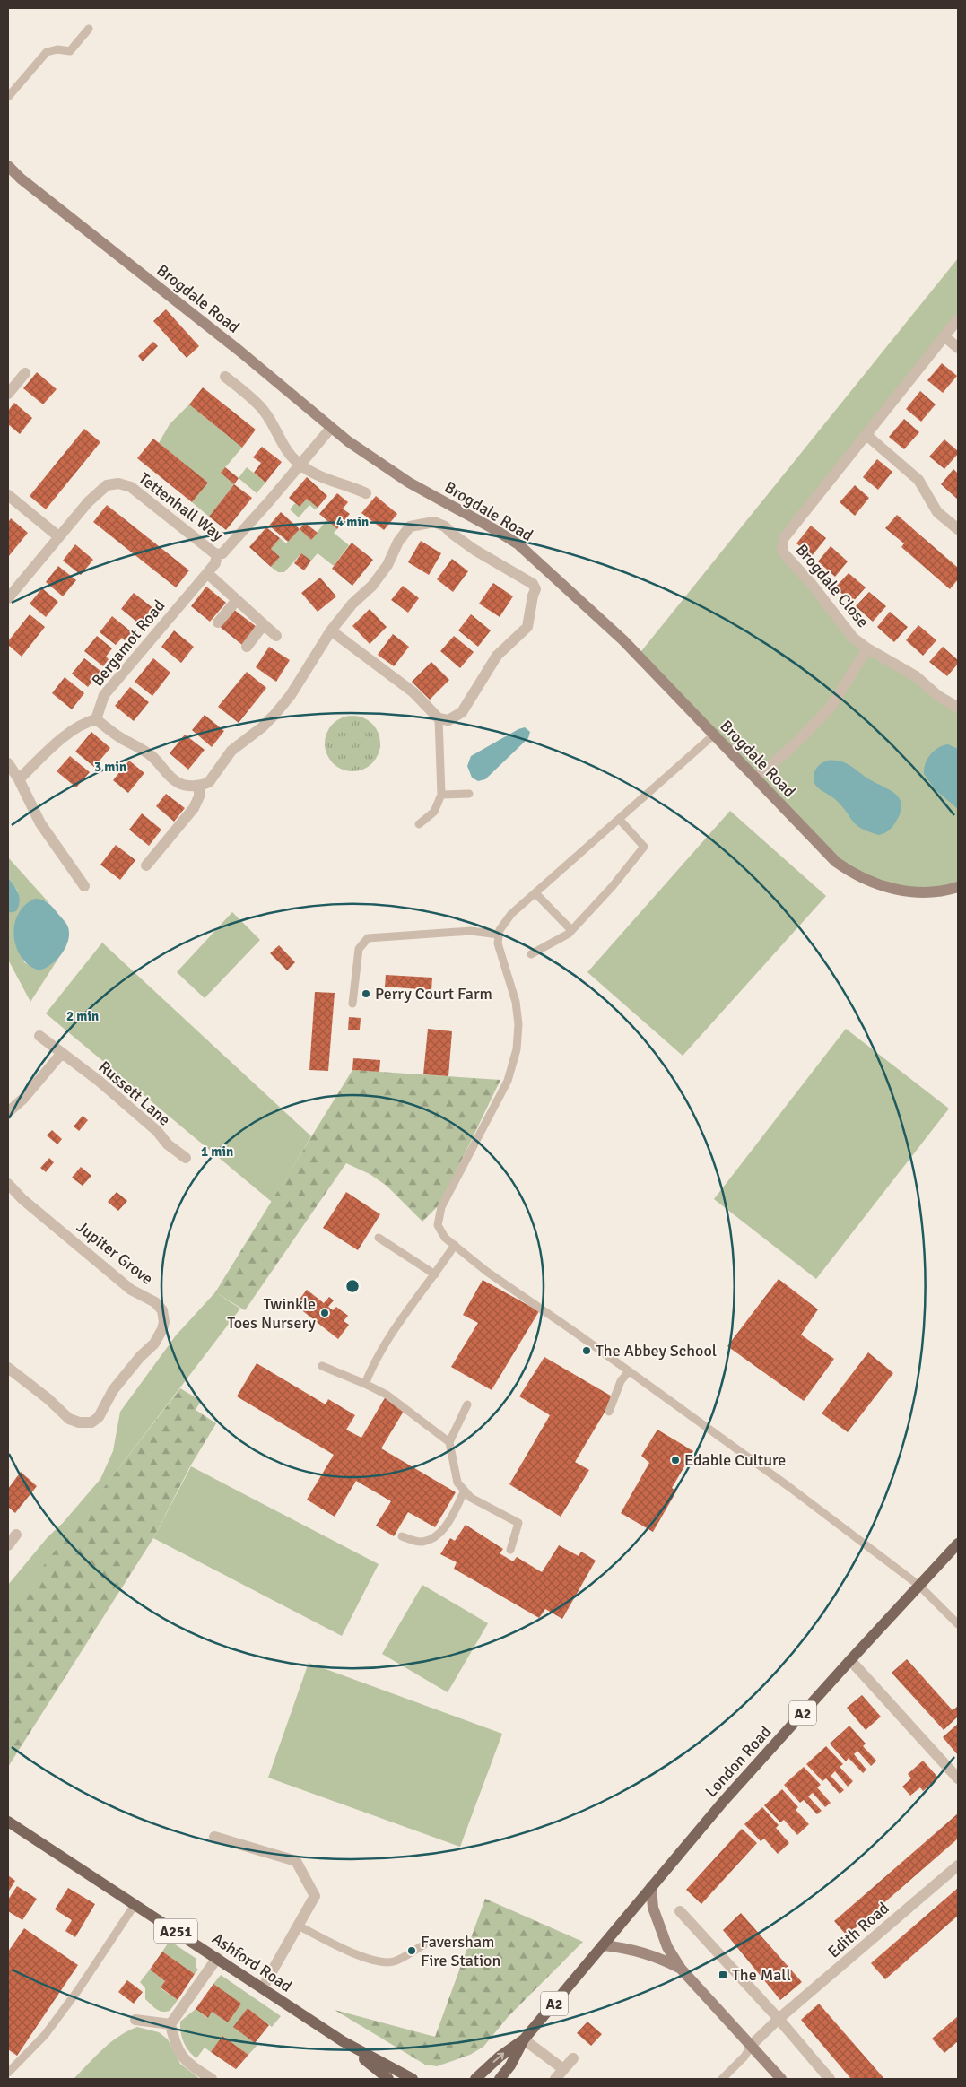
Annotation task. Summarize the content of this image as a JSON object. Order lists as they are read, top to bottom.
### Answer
{
  "streets": {
    "main road": [
      "A2",
      "London Road",
      "A251",
      "Ashford Road"
    ],
    "street": [
      "Brogdale Road",
      "Tettenhall Way",
      "Brogdale Close",
      "Bergamot Road",
      "Russett Lane",
      "Jupiter Grove",
      "Edith Road"
    ]
  },
  "crossings": [
    ["Brogdale Road", "Tettenhall Way"],
    ["Brogdale Road", "Brogdale Close"],
    ["Tettenhall Way", "Bergamot Road"],
    ["A2", "London Road"]
  ],
  "places": {
    "other": [
      "Perry Court Farm",
      "Twinkle Toes Nursery",
      "The Abbey School",
      "Edable Culture",
      "Faversham Fire Station"
    ],
    "transit": ["The Mall"]
  },
  "rings": [
    "4 min",
    "3 min",
    "2 min",
    "1 min"
  ]
}
